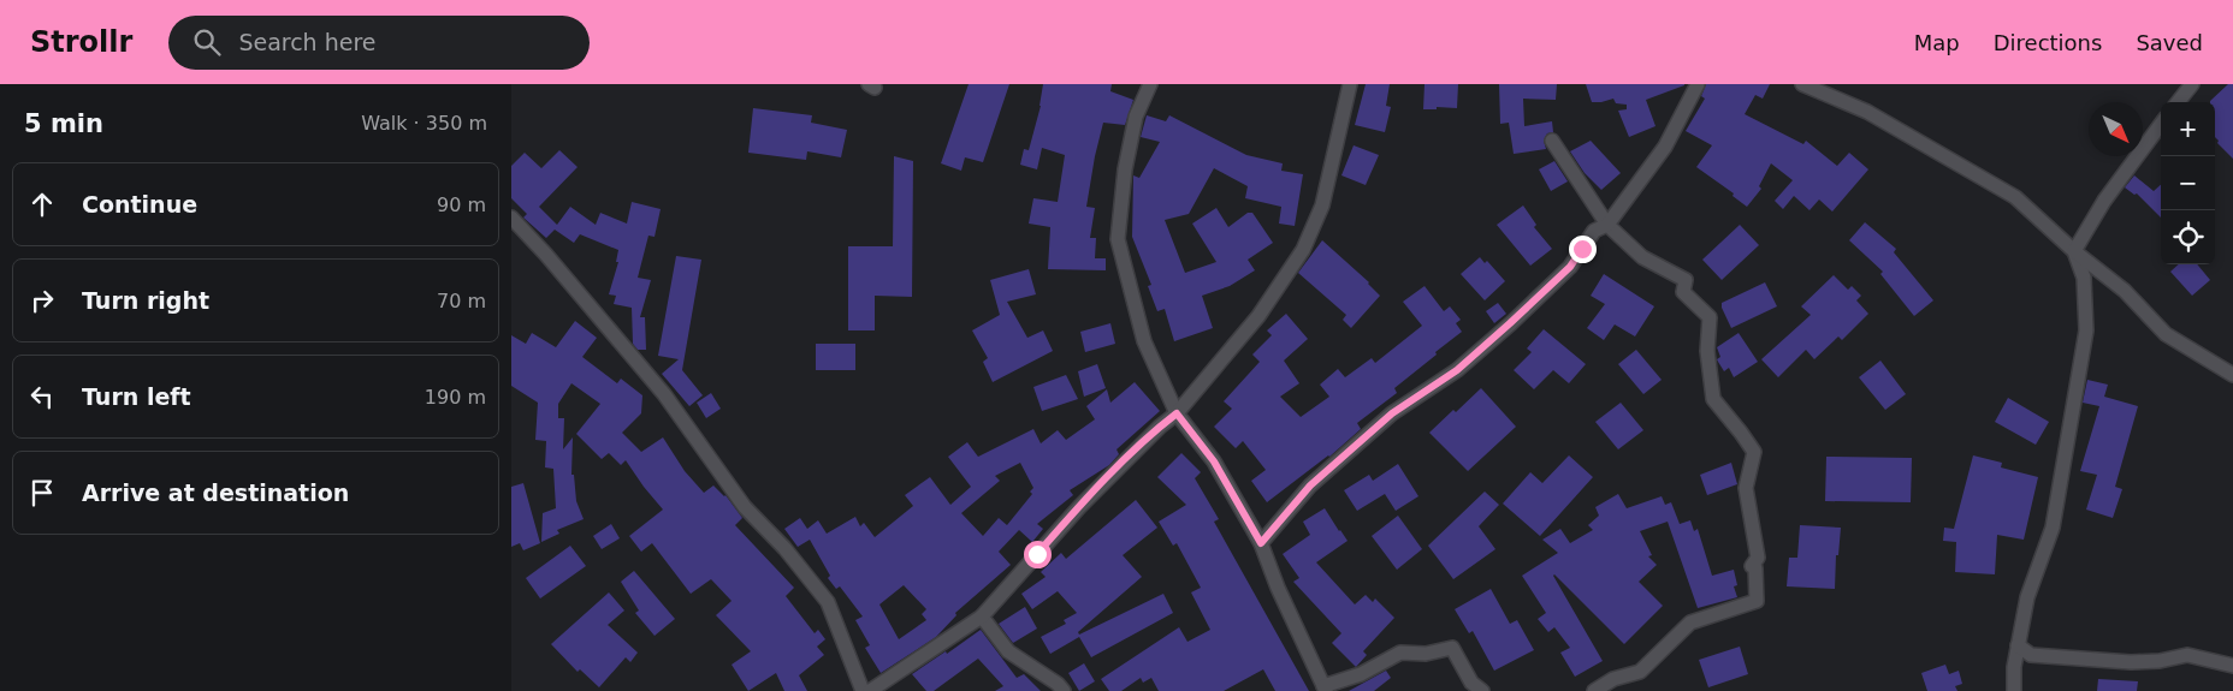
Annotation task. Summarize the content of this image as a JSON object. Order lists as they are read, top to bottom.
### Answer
{
  "north": "bottom right",
  "page": {
    "header": "Strollr",
    "search": "Search here",
    "nav": ["Map", "Directions", "Saved"],
    "heading": ["5 min", "Walk · 350 m"],
    "map_buttons": ["+", "−"],
    "list": [
      ["Continue", "90 m"],
      ["Turn right", "70 m"],
      ["Turn left", "190 m"],
      "Arrive at destination"
    ]
  }
}
